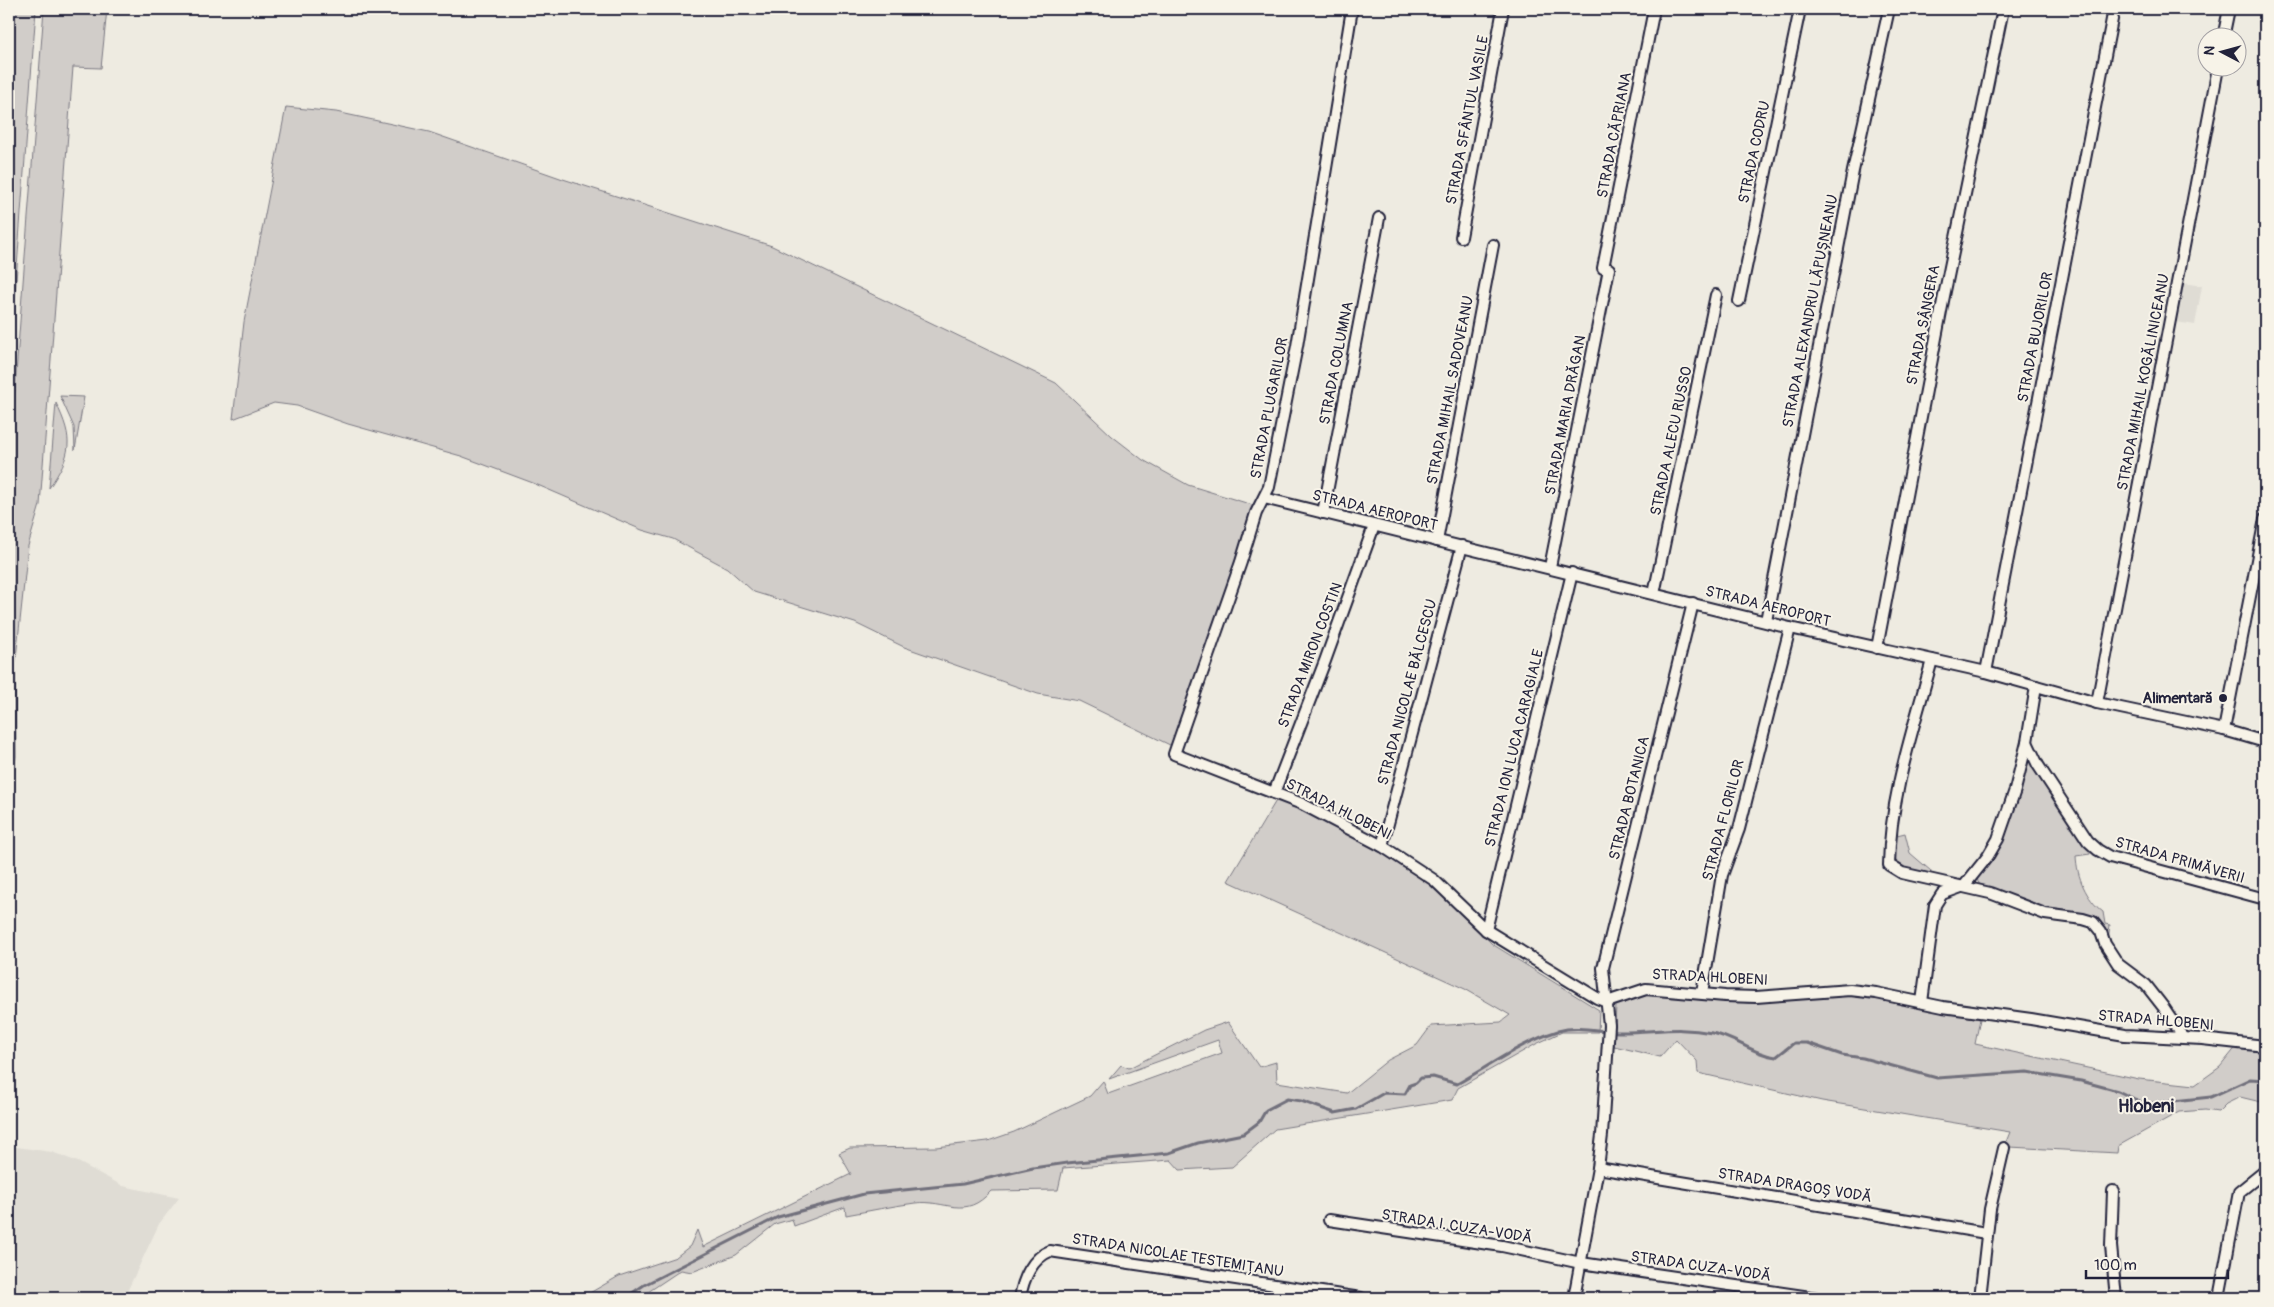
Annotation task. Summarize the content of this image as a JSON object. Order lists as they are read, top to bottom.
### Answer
{
  "streets": {
    "street": [
      "STRADA SFÂNTUL VASILE",
      "STRADA CĂPRIANA",
      "STRADA CODRU",
      "STRADA ALEXANDRU LĂPUȘNEANU",
      "STRADA SÂNGERA",
      "STRADA BUJORILOR",
      "STRADA COLUMNA",
      "STRADA MIHAIL KOGĂLINICEANU",
      "STRADA MIHAIL SADOVEANU",
      "STRADA PLUGARILOR",
      "STRADA MARIA DRĂGAN",
      "STRADA ALECU RUSSO",
      "STRADA AEROPORT",
      "STRADA MIRON COSTIN",
      "STRADA NICOLAE BĂLCESCU",
      "STRADA ION LUCA CARAGIALE",
      "STRADA BOTANICA",
      "STRADA HLOBENI",
      "STRADA FLORILOR",
      "STRADA PRIMĂVERII",
      "STRADA DRAGOȘ VODĂ",
      "STRADA I. CUZA-VODĂ",
      "STRADA NICOLAE TESTEMIȚANU",
      "STRADA CUZA-VODĂ"
    ]
  },
  "crossings": [
    ["STRADA CĂPRIANA", "STRADA MARIA DRĂGAN"],
    ["STRADA ALEXANDRU LĂPUȘNEANU", "STRADA AEROPORT"],
    ["STRADA SÂNGERA", "STRADA AEROPORT"],
    ["STRADA BUJORILOR", "STRADA AEROPORT"],
    ["STRADA COLUMNA", "STRADA AEROPORT"],
    ["STRADA MIHAIL KOGĂLINICEANU", "STRADA AEROPORT"],
    ["STRADA MIHAIL SADOVEANU", "STRADA AEROPORT"],
    ["STRADA PLUGARILOR", "STRADA AEROPORT"],
    ["STRADA PLUGARILOR", "STRADA MIRON COSTIN"],
    ["STRADA PLUGARILOR", "STRADA HLOBENI"],
    ["STRADA MARIA DRĂGAN", "STRADA AEROPORT"],
    ["STRADA ALECU RUSSO", "STRADA AEROPORT"],
    ["STRADA AEROPORT", "STRADA MIRON COSTIN"],
    ["STRADA AEROPORT", "STRADA NICOLAE BĂLCESCU"],
    ["STRADA AEROPORT", "STRADA ION LUCA CARAGIALE"],
    ["STRADA AEROPORT", "STRADA BOTANICA"],
    ["STRADA AEROPORT", "STRADA FLORILOR"],
    ["STRADA MIRON COSTIN", "STRADA HLOBENI"],
    ["STRADA NICOLAE BĂLCESCU", "STRADA HLOBENI"],
    ["STRADA ION LUCA CARAGIALE", "STRADA HLOBENI"],
    ["STRADA BOTANICA", "STRADA HLOBENI"],
    ["STRADA BOTANICA", "STRADA DRAGOȘ VODĂ"],
    ["STRADA BOTANICA", "STRADA I. CUZA-VODĂ"],
    ["STRADA BOTANICA", "STRADA CUZA-VODĂ"],
    ["STRADA HLOBENI", "STRADA FLORILOR"],
    ["STRADA I. CUZA-VODĂ", "STRADA CUZA-VODĂ"]
  ],
  "districts": ["Hlobeni"],
  "places": ["Alimentară"],
  "scale_bar": "100 m",
  "north": "left"
}
